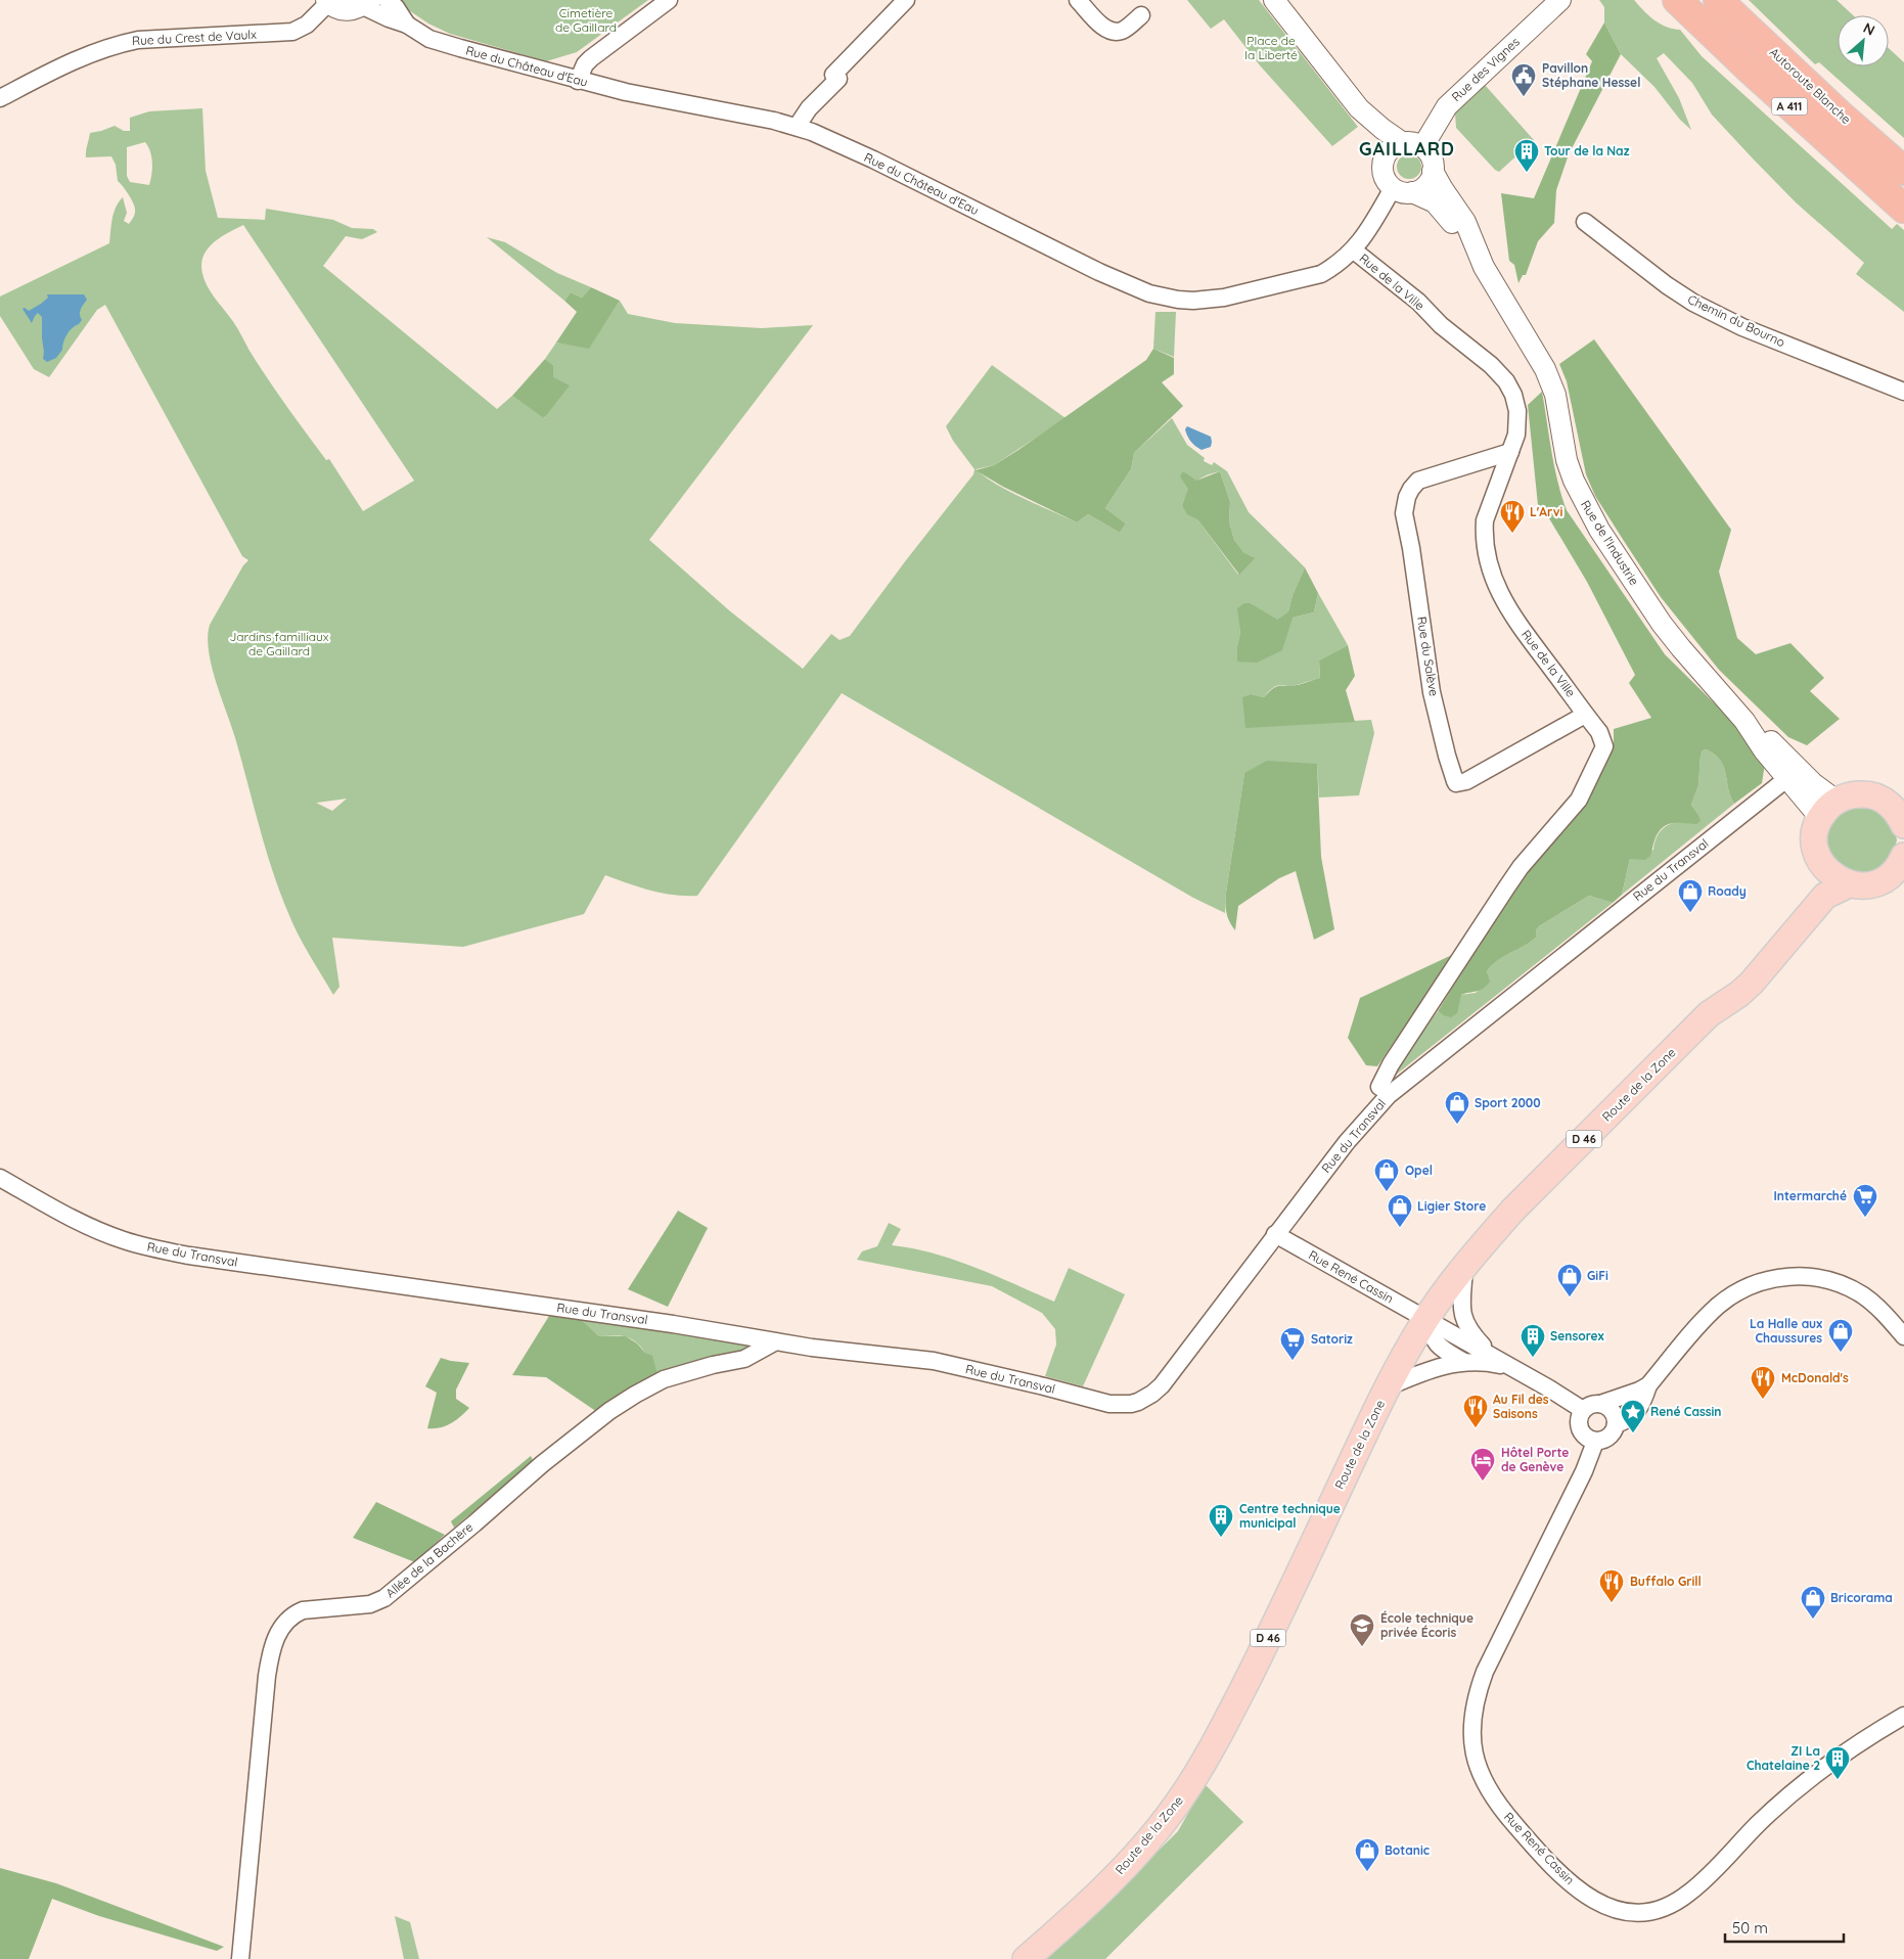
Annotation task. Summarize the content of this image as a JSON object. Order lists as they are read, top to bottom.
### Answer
{
  "streets": {
    "highway": ["Autoroute Blanche", "A 411"],
    "main road": ["Route de la Zone", "D 46"],
    "street": [
      "Rue du Crest de Vaulx",
      "Rue du Château d'Eau",
      "Rue des Vignes",
      "Rue de la Ville",
      "Chemin du Bourno",
      "Rue de l'Industrie",
      "Rue du Salève",
      "Rue du Transval",
      "Rue René Cassin",
      "Allée de la Bachère"
    ]
  },
  "crossings": [
    ["Rue du Château d'Eau", "Rue des Vignes"],
    ["Rue du Château d'Eau", "Rue de la Ville"],
    ["Rue du Château d'Eau", "Rue de l'Industrie"],
    ["Rue des Vignes", "Rue de l'Industrie"],
    ["Rue de la Ville", "Rue du Salève"],
    ["Rue de l'Industrie", "Rue du Transval"],
    ["Rue du Transval", "Rue René Cassin"],
    ["Rue du Transval", "Allée de la Bachère"],
    ["Route de la Zone", "Rue René Cassin"]
  ],
  "districts": ["GAILLARD"],
  "parks": ["Cimetière de Gaillard", "Place de la Liberté", "Jardins familliaux de Gaillard"],
  "places": {
    "public building": ["Pavillon Stéphane Hessel"],
    "building": [
      "Tour de la Naz",
      "Sensorex",
      "Centre technique municipal",
      "ZI La Chatelaine 2"
    ],
    "restaurant": [
      "L'Arvi",
      "McDonald's",
      "Au Fil des Saisons",
      "Buffalo Grill"
    ],
    "shop": [
      "Roady",
      "Sport 2000",
      "Opel",
      "Ligier Store",
      "GiFi",
      "La Halle aux Chaussures",
      "Bricorama",
      "Botanic"
    ],
    "supermarket": ["Intermarché", "Satoriz"],
    "place": ["René Cassin"],
    "hotel": ["Hôtel Porte de Genève"],
    "school or university": ["École technique privée Écoris"]
  },
  "scale_bar": "50 m",
  "north": "top right"
}
